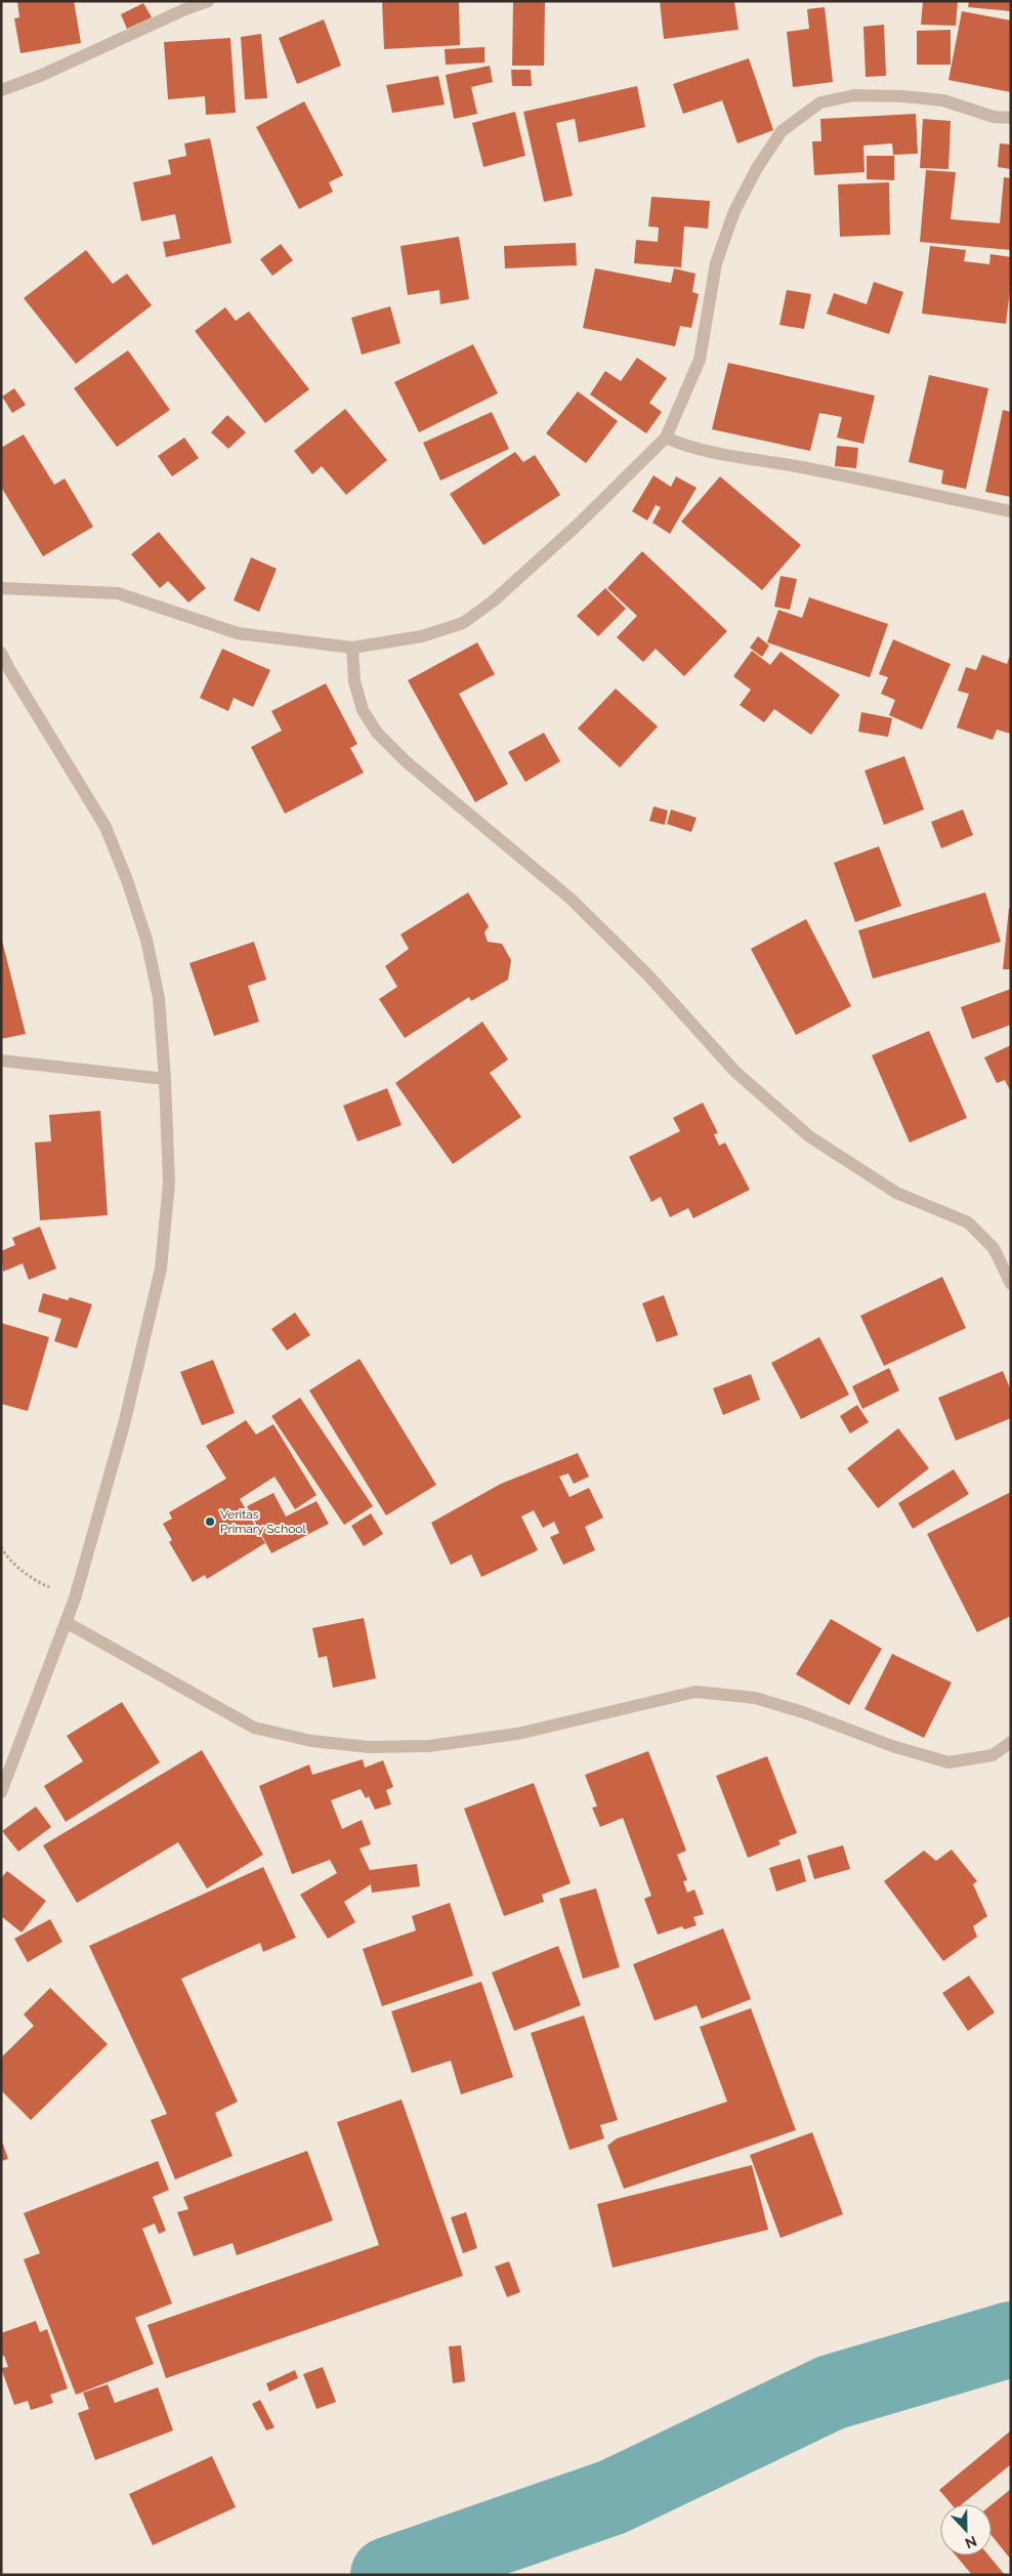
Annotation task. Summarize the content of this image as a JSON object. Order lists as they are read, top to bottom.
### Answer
{
  "places": ["Veritas Primary School"],
  "north": "bottom"
}
